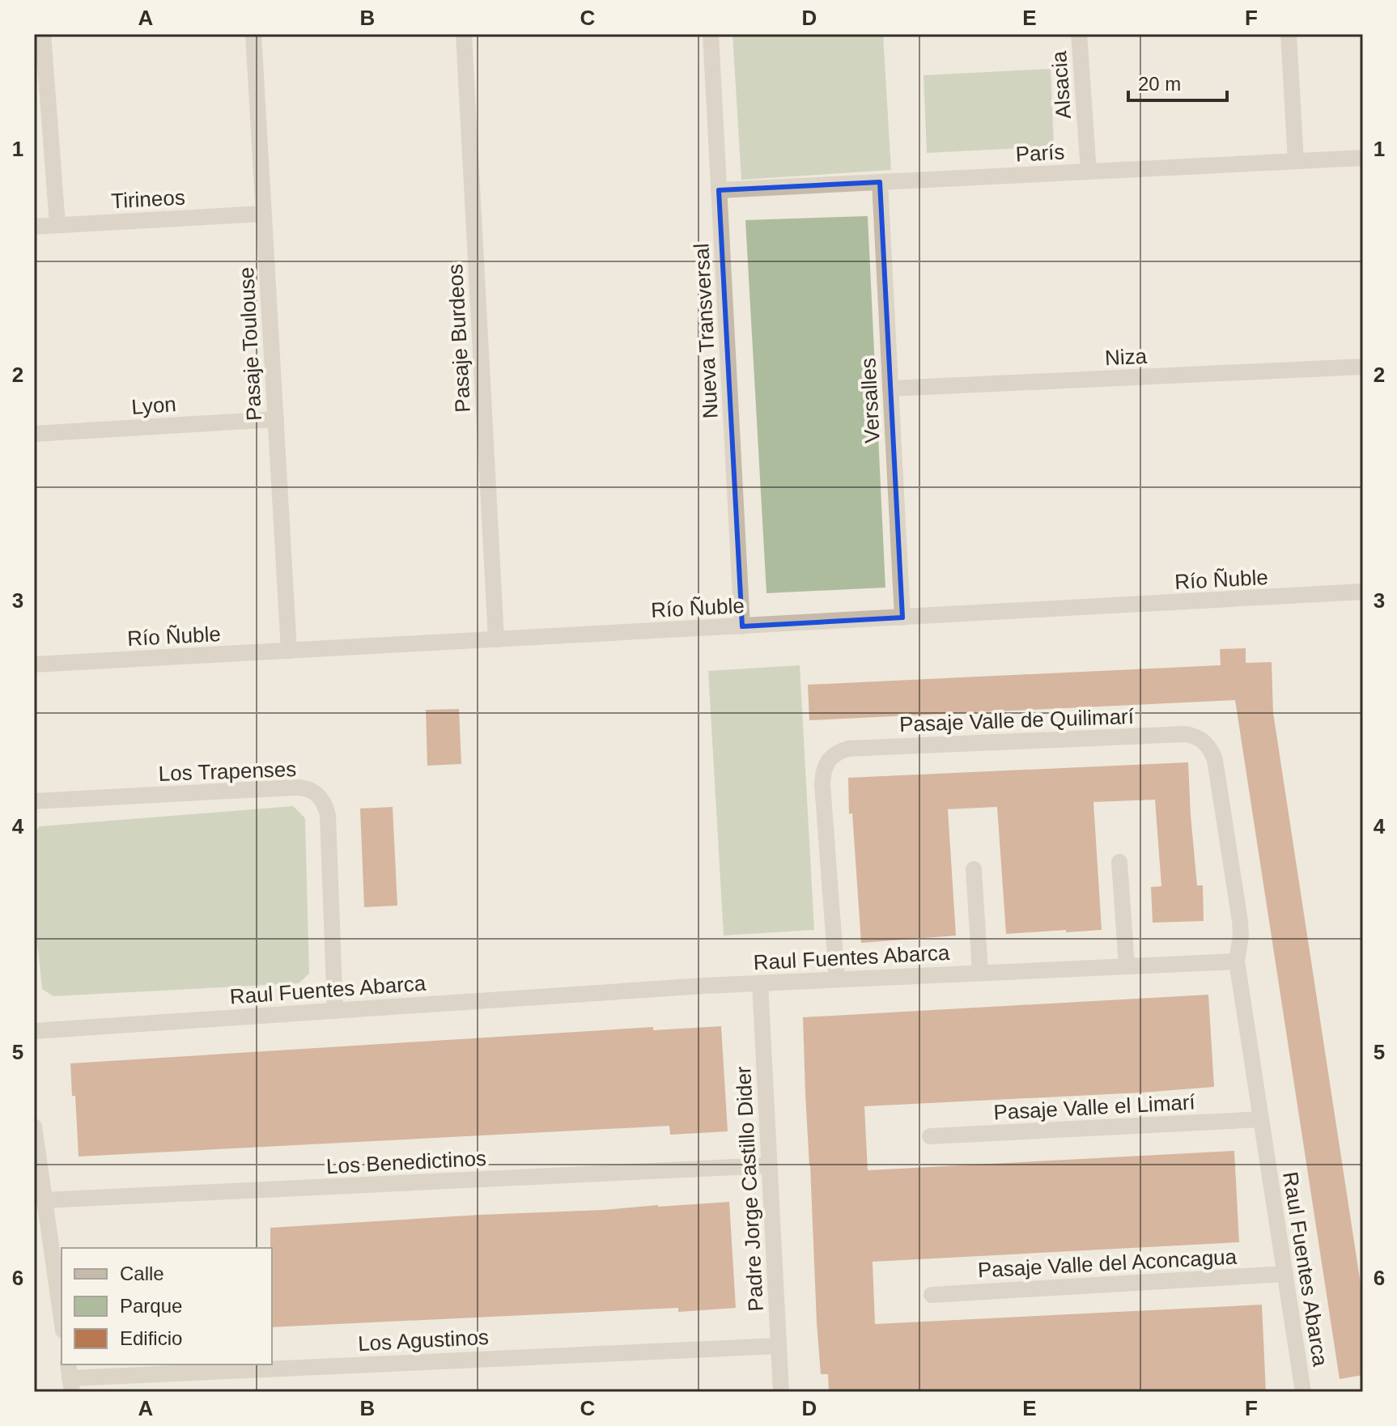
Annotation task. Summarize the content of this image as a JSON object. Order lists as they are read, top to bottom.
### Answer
{
  "streets": {
    "street": [
      "Alsacia",
      "París",
      "Tirineos",
      "Nueva Transversal",
      "Pasaje Burdeos",
      "Pasaje Toulouse",
      "Niza",
      "Versalles",
      "Lyon",
      "Río Ñuble",
      "Pasaje Valle de Quilimarí",
      "Los Trapenses",
      "Raul Fuentes Abarca",
      "Pasaje Valle el Limarí",
      "Los Benedictinos",
      "Padre Jorge Castillo Dider",
      "Pasaje Valle del Aconcagua",
      "Los Agustinos"
    ]
  },
  "crossings": [
    ["Alsacia", "París"],
    ["París", "Nueva Transversal"],
    ["París", "Versalles"],
    ["Tirineos", "Pasaje Toulouse"],
    ["Nueva Transversal", "Río Ñuble"],
    ["Pasaje Burdeos", "Río Ñuble"],
    ["Pasaje Toulouse", "Lyon"],
    ["Pasaje Toulouse", "Río Ñuble"],
    ["Niza", "Versalles"],
    ["Versalles", "Río Ñuble"],
    ["Pasaje Valle de Quilimarí", "Raul Fuentes Abarca"],
    ["Los Trapenses", "Raul Fuentes Abarca"],
    ["Raul Fuentes Abarca", "Pasaje Valle el Limarí"],
    ["Raul Fuentes Abarca", "Padre Jorge Castillo Dider"],
    ["Raul Fuentes Abarca", "Pasaje Valle del Aconcagua"],
    ["Los Benedictinos", "Padre Jorge Castillo Dider"],
    ["Padre Jorge Castillo Dider", "Los Agustinos"]
  ],
  "legend": ["Calle", "Parque", "Edificio"],
  "scale_bar": "20 m",
  "grid": {
    "columns": [
      "A",
      "B",
      "C",
      "D",
      "E",
      "F"
    ],
    "rows": [
      "1",
      "2",
      "3",
      "4",
      "5",
      "6"
    ]
  }
}
